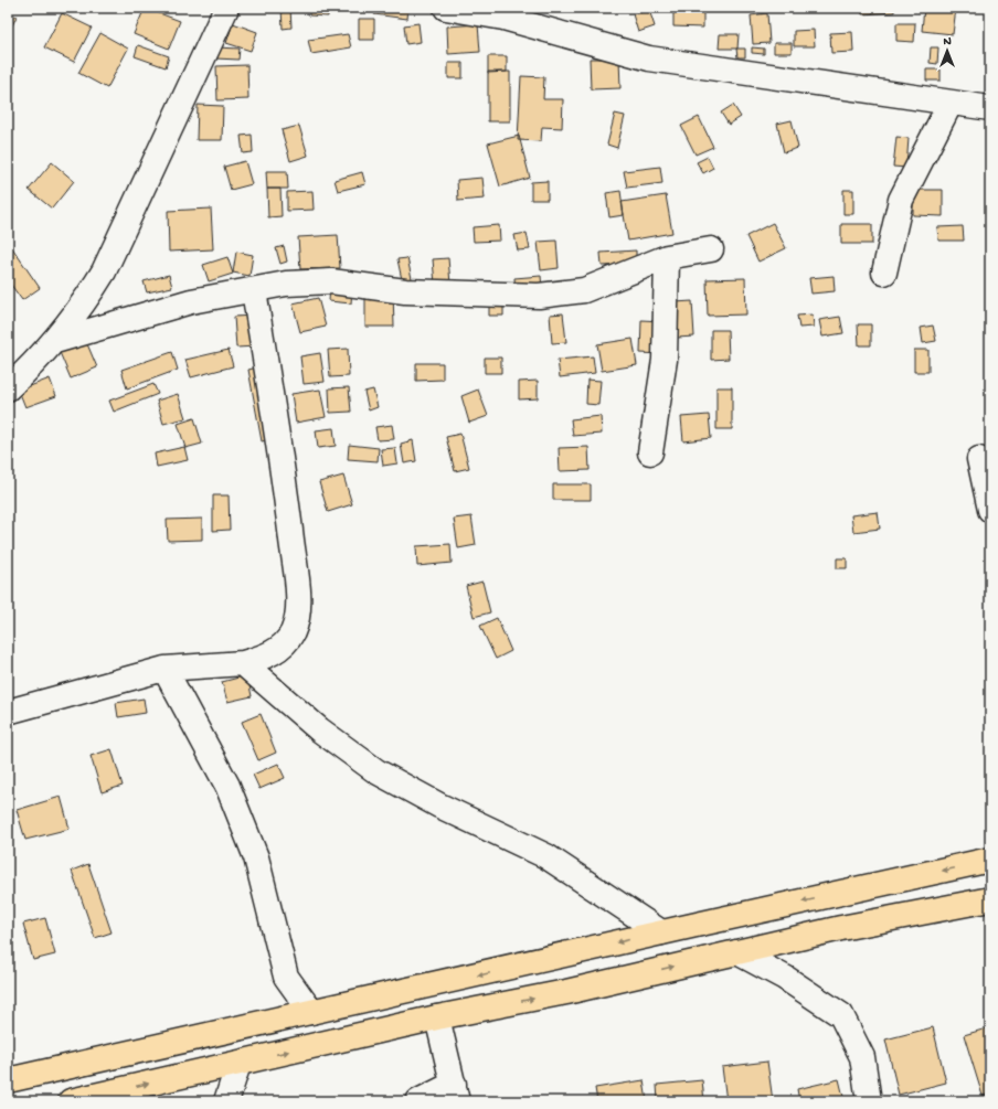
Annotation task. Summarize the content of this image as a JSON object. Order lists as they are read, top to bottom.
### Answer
{
  "north": "top"
}
